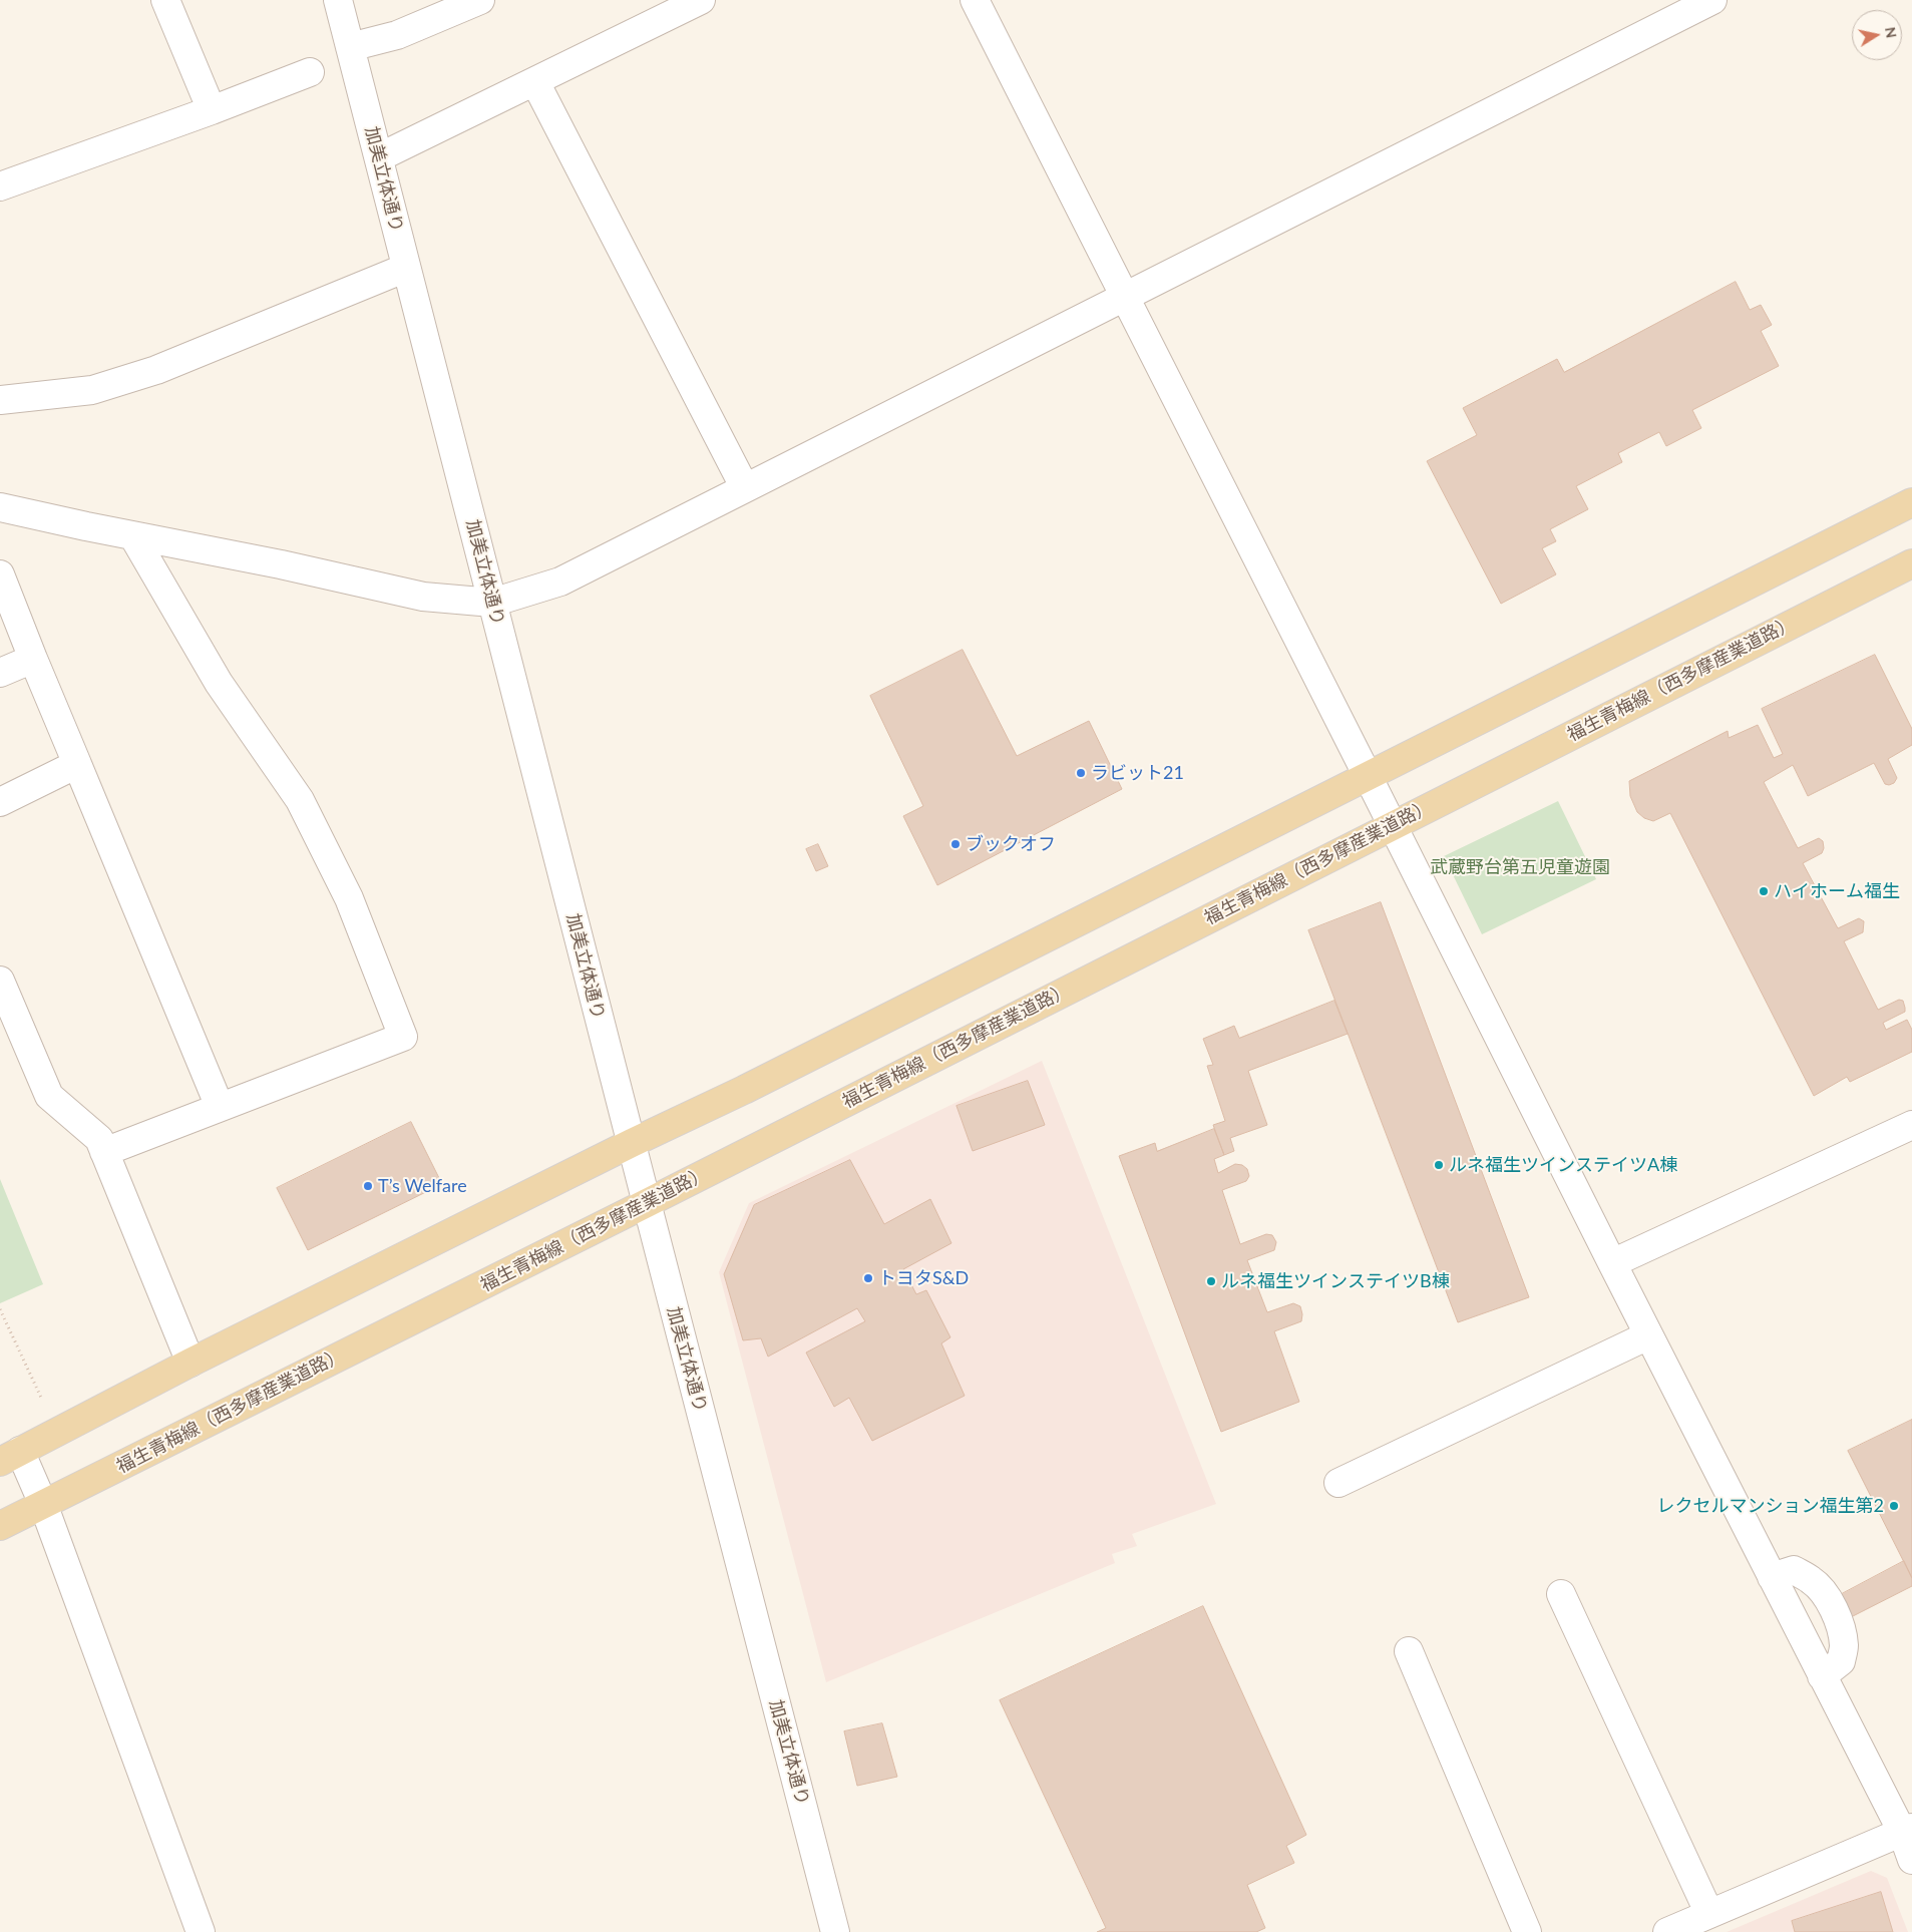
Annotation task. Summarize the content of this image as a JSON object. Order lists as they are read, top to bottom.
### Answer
{
  "streets": {
    "main road": ["福生青梅線（西多摩産業道路）"],
    "street": ["加美立体通り"]
  },
  "crossings": [
    ["加美立体通り", "福生青梅線（西多摩産業道路）"]
  ],
  "parks": ["武蔵野台第五児童遊園"],
  "places": [
    "ラビット21",
    "ブックオフ",
    "ハイホーム福生",
    "ルネ福生ツインステイツA棟",
    "T’s Welfare",
    "トヨタS&D",
    "ルネ福生ツインステイツB棟",
    "レクセルマンション福生第2"
  ],
  "north": "right"
}
